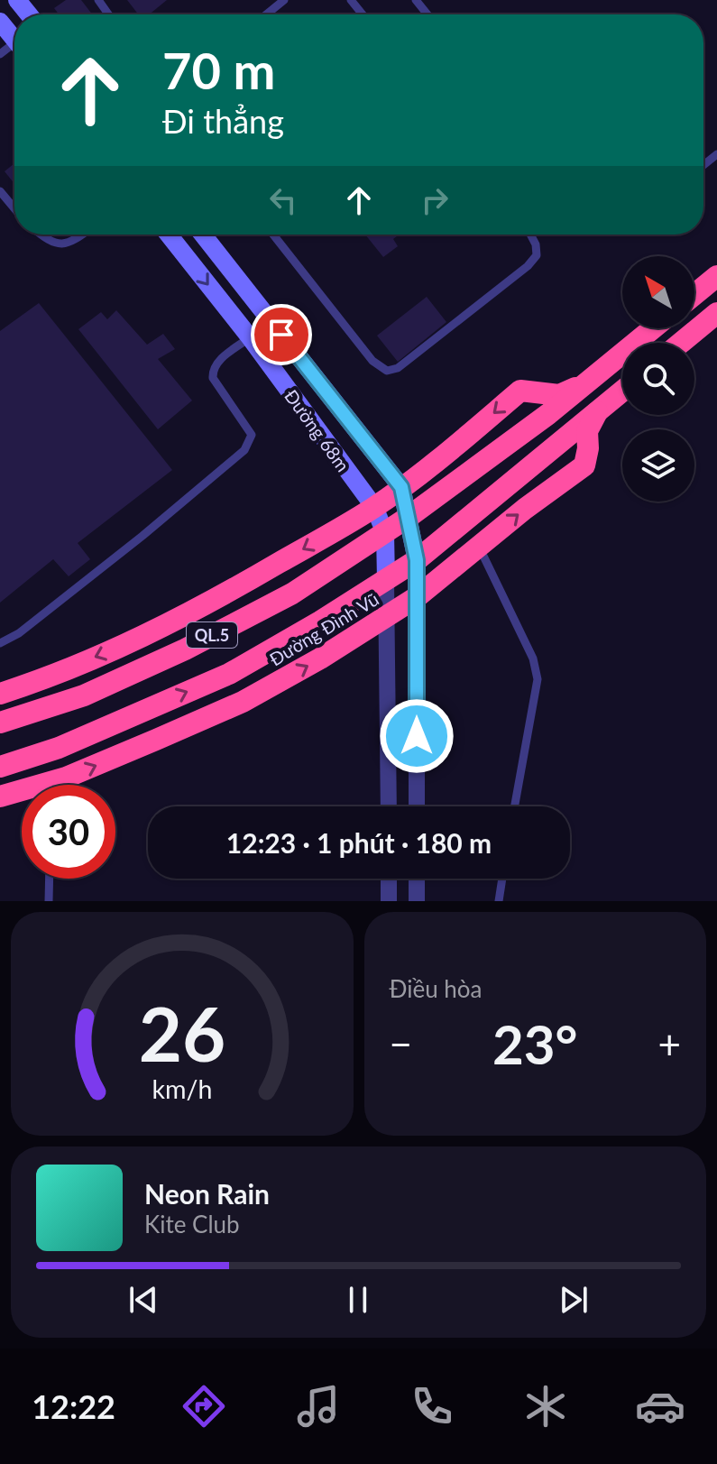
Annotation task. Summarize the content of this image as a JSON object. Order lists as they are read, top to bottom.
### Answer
{
  "streets": {
    "highway": ["Đường Đình Vũ", "QL.5"],
    "street": ["Đường 68m"]
  },
  "crossings": [
    ["Đường 68m", "Đường Đình Vũ"],
    ["Đường 68m", "QL.5"]
  ],
  "north": "top left",
  "page": {
    "turn": ["70 m", "Đi thẳng"],
    "limit": "30",
    "trip": "12:23 · 1 phút · 180 m",
    "tile": "Điều hòa",
    "heat": ["−", "23°", "+"],
    "song": ["Neon Rain", "Kite Club"],
    "tabs": "12:22",
    "gauge": ["26", "km/h"]
  }
}
